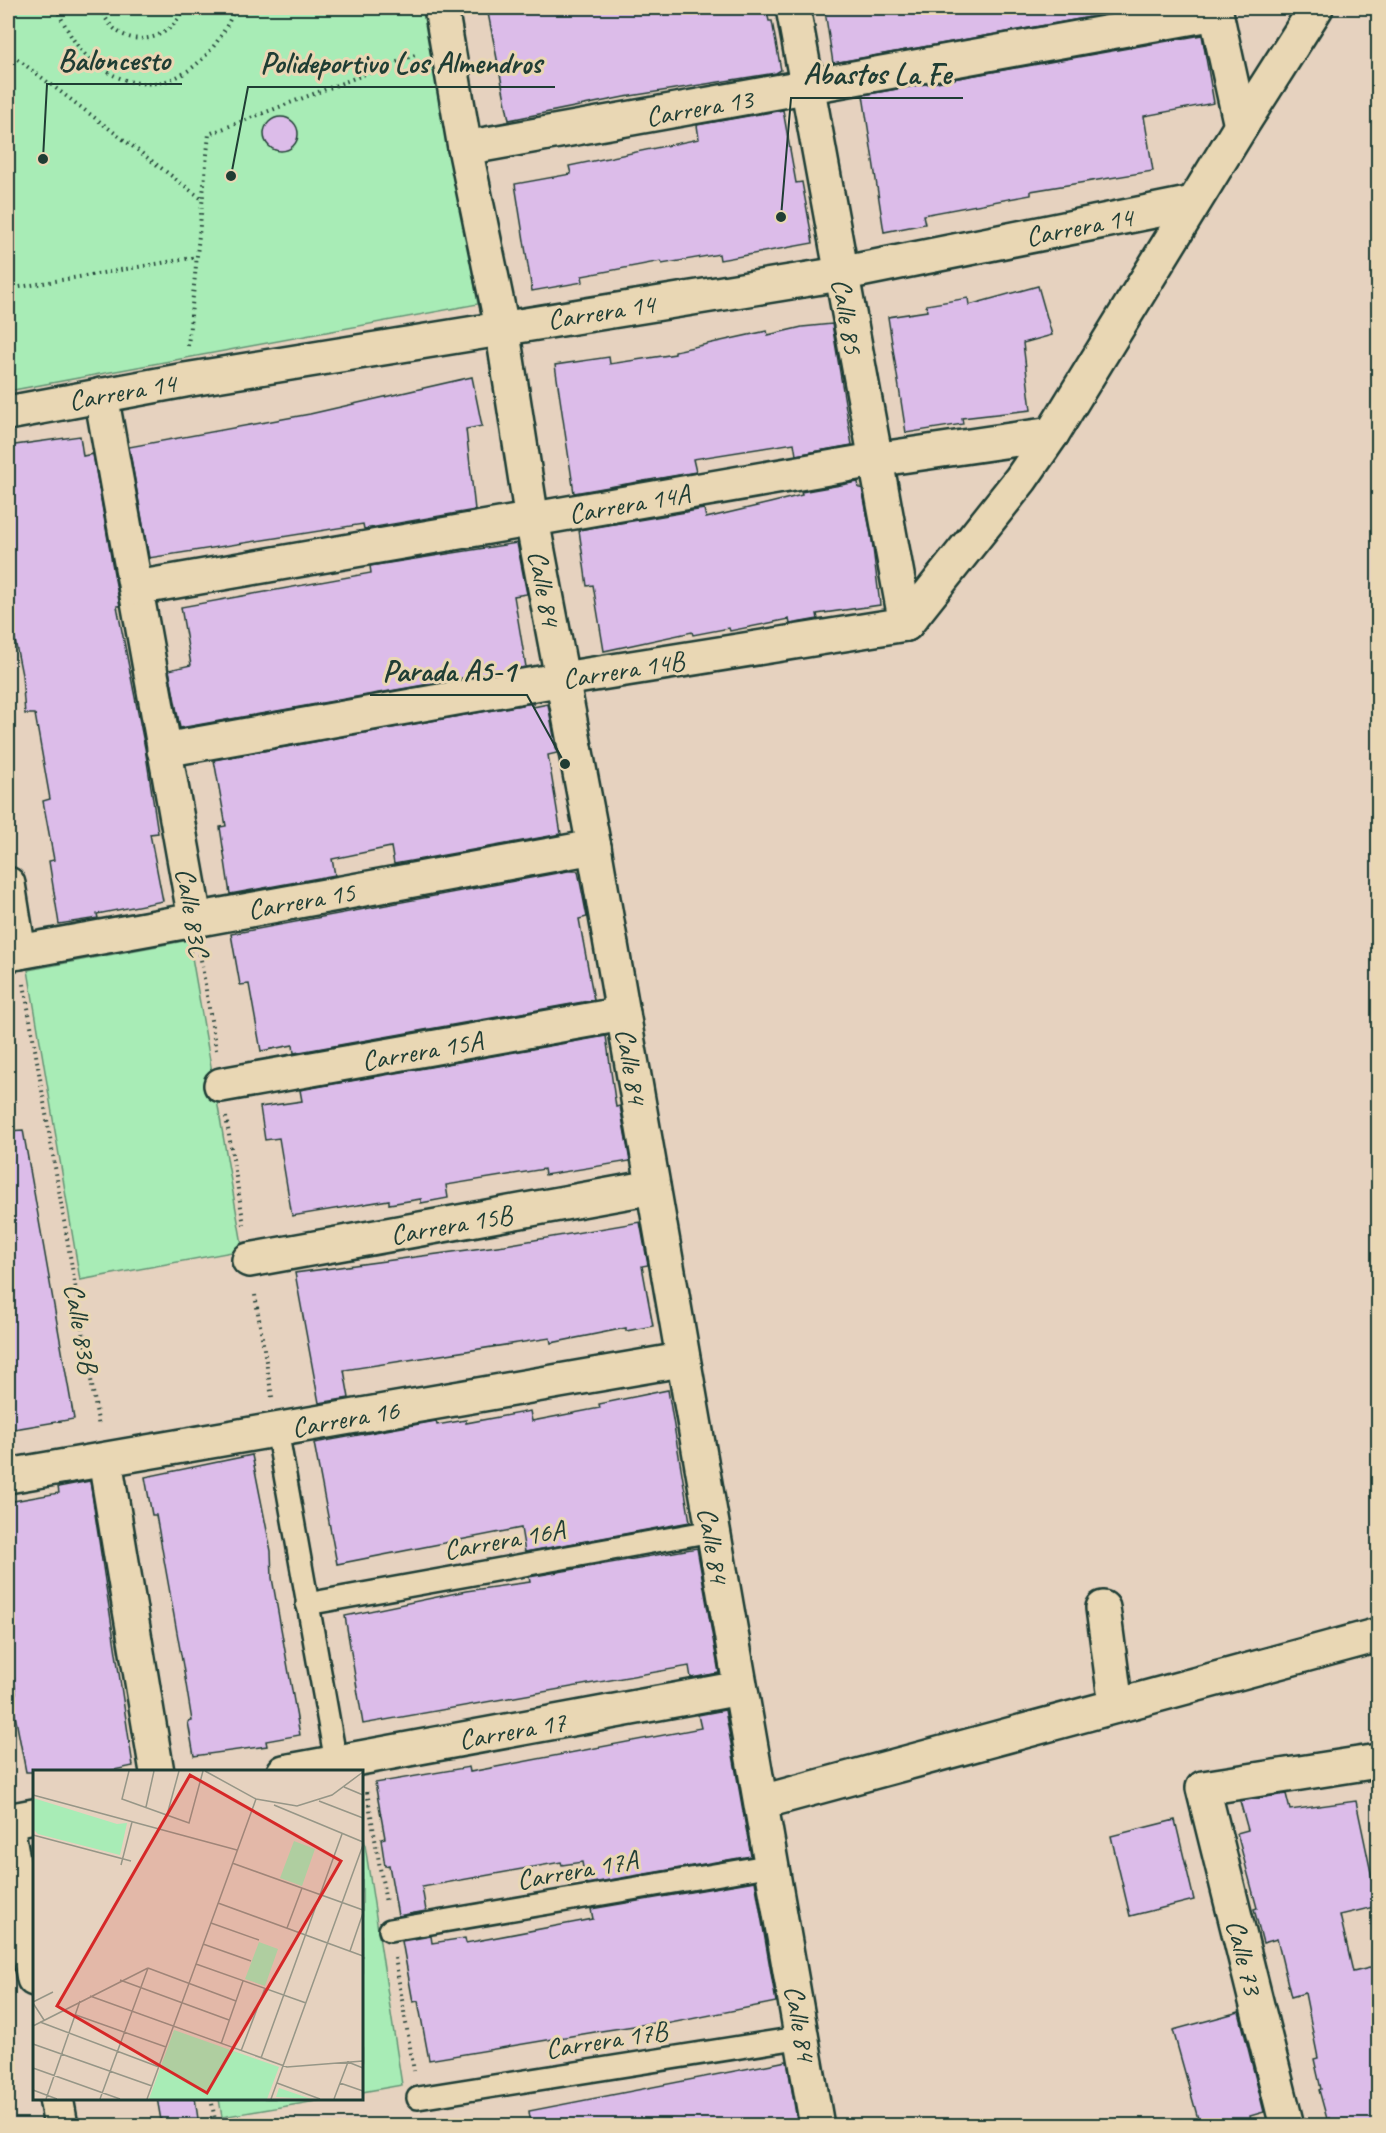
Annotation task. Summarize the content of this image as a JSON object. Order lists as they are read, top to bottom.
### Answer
{
  "streets": {
    "street": [
      "Carrera 13",
      "Carrera 14",
      "Calle 85",
      "Carrera 14A",
      "Calle 84",
      "Carrera 14B",
      "Carrera 15",
      "Calle 83C",
      "Carrera 15A",
      "Carrera 15B",
      "Carrera 16",
      "Carrera 17",
      "Calle 73"
    ],
    "lane": ["Carrera 16A", "Carrera 17A", "Carrera 17B"],
    "path": ["Calle 83B"]
  },
  "crossings": [
    ["Carrera 13", "Calle 85"],
    ["Carrera 13", "Calle 84"],
    ["Carrera 14", "Calle 85"],
    ["Carrera 14", "Calle 84"],
    ["Carrera 14", "Calle 83C"],
    ["Calle 85", "Carrera 14A"],
    ["Calle 85", "Carrera 14B"],
    ["Carrera 14A", "Calle 84"],
    ["Carrera 14A", "Calle 83C"],
    ["Calle 84", "Carrera 14B"],
    ["Calle 84", "Carrera 15"],
    ["Calle 84", "Carrera 15A"],
    ["Calle 84", "Carrera 15B"],
    ["Calle 84", "Carrera 16"],
    ["Calle 84", "Carrera 16A"],
    ["Calle 84", "Carrera 17"],
    ["Calle 84", "Carrera 17A"],
    ["Calle 84", "Carrera 17B"],
    ["Carrera 14B", "Calle 83C"],
    ["Carrera 15", "Calle 83C"],
    ["Carrera 15", "Calle 83B"],
    ["Calle 83C", "Carrera 15A"],
    ["Calle 83C", "Carrera 15B"],
    ["Calle 83C", "Carrera 16"],
    ["Calle 83B", "Carrera 16"]
  ],
  "places": [
    "Baloncesto",
    "Polideportivo Los Almendros",
    "Abastos La Fe",
    "Parada A5-1"
  ]
}
